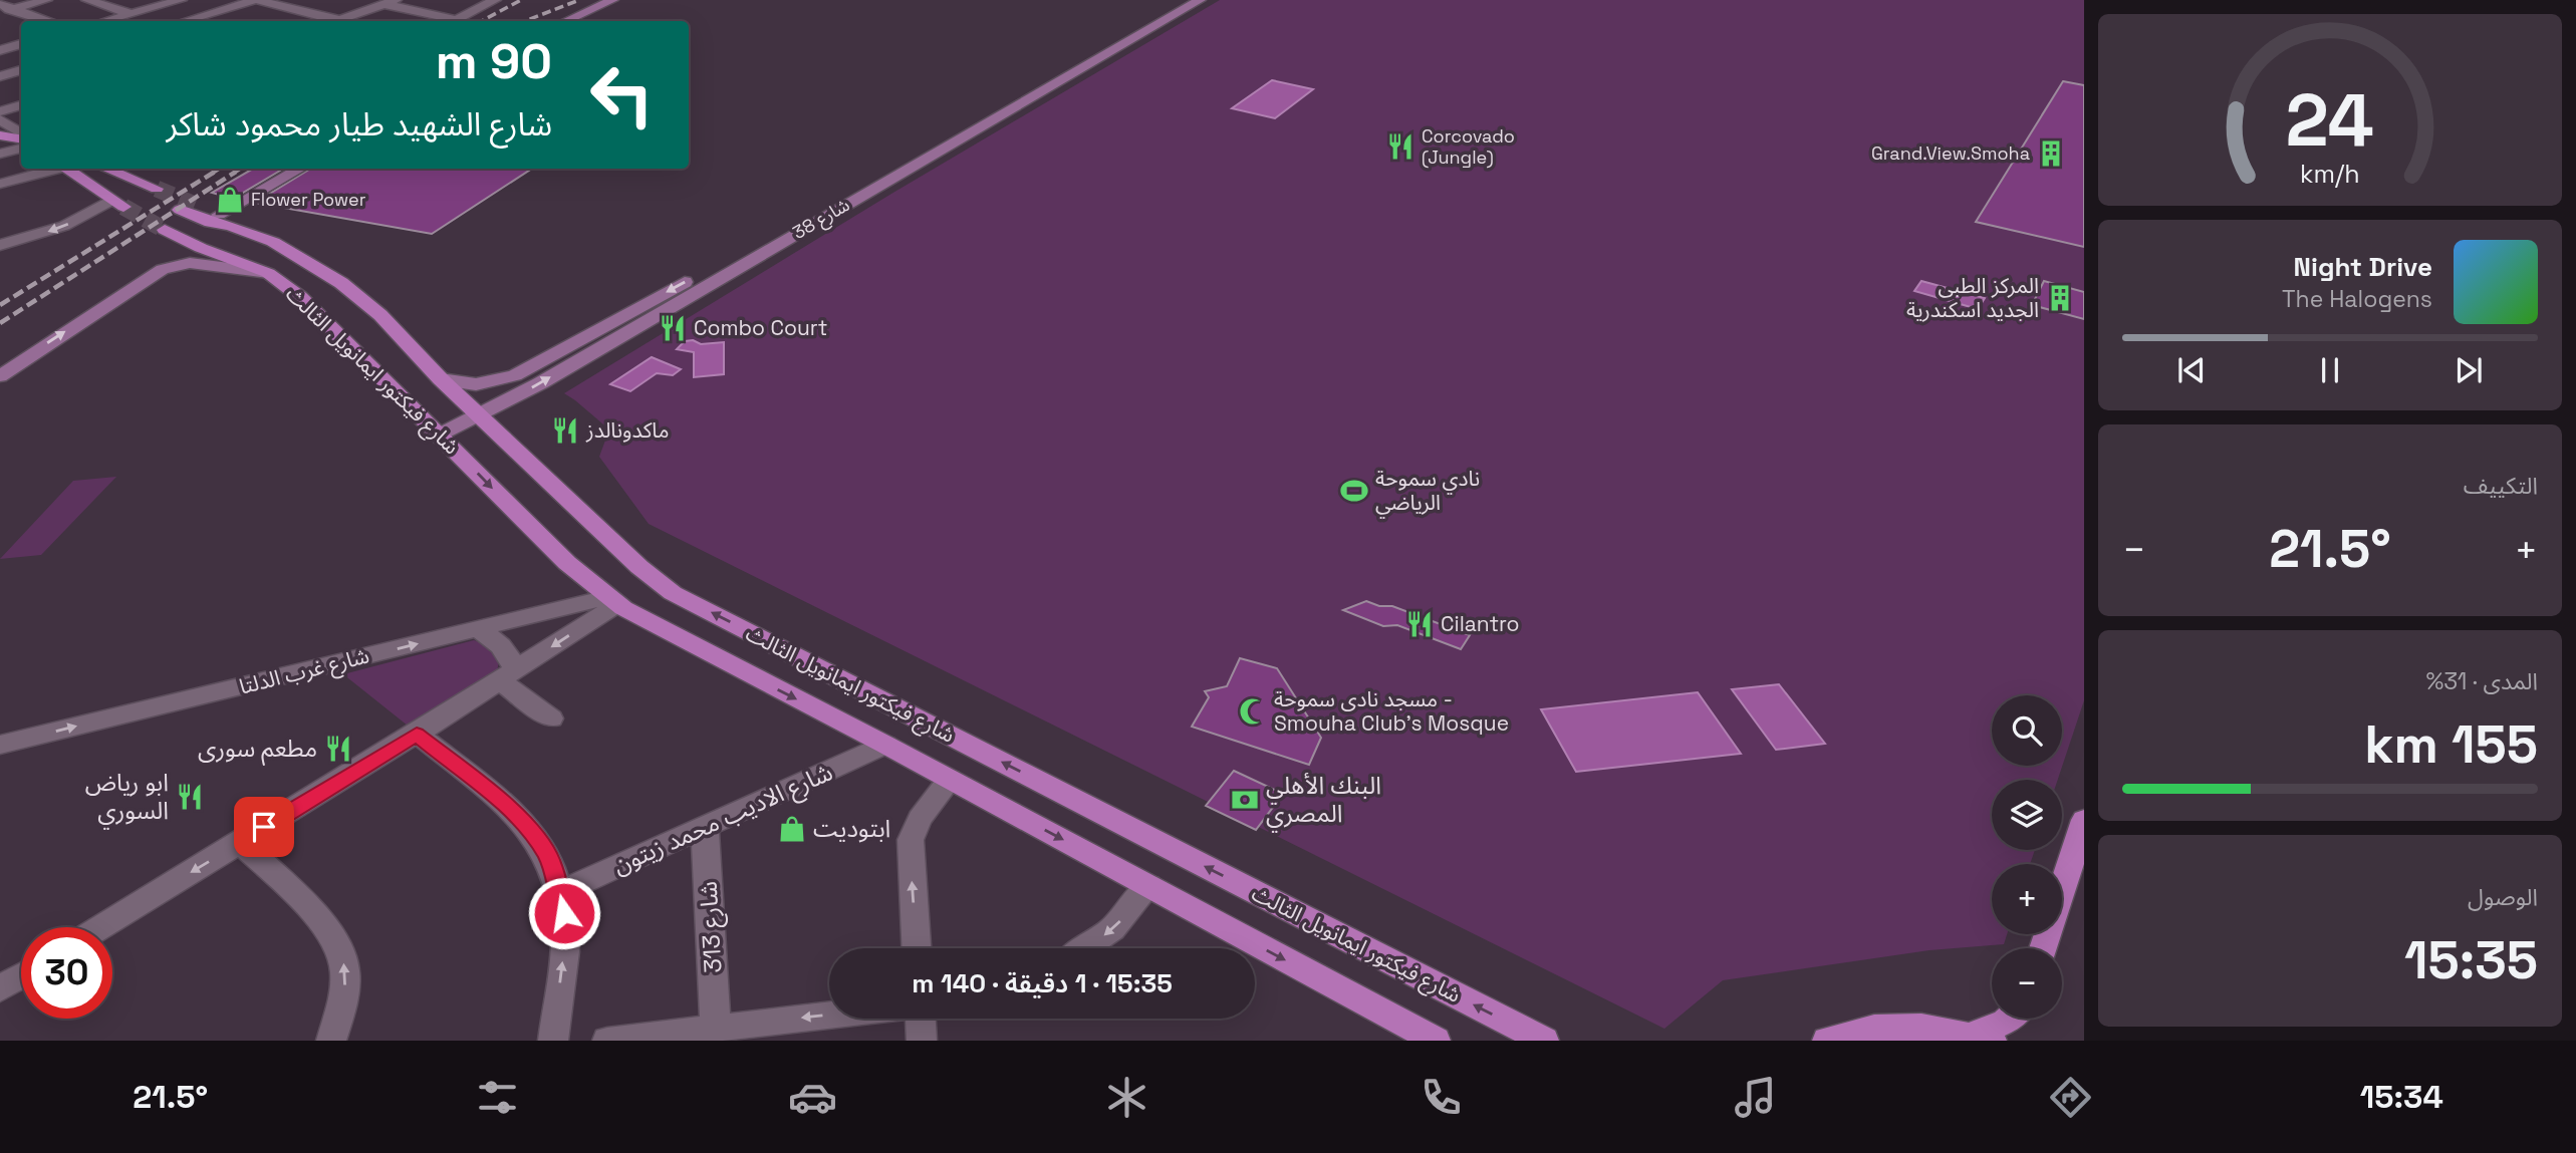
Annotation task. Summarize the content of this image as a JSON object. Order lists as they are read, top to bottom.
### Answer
{
  "streets": {
    "main road": ["شارع فيكتور ايمانويل الثالث"],
    "street": [
      "شارع 38",
      "شارع غرب الدلتا",
      "شارع الاديب محمد زيتون",
      "شارع 313"
    ]
  },
  "crossings": [
    ["شارع 38", "شارع فيكتور ايمانويل الثالث"],
    ["شارع فيكتور ايمانويل الثالث", "شارع غرب الدلتا"],
    ["شارع فيكتور ايمانويل الثالث", "شارع الاديب محمد زيتون"],
    ["شارع الاديب محمد زيتون", "شارع 313"]
  ],
  "places": {
    "restaurant": [
      "Corcovado (Jungle)",
      "Combo Court",
      "ماكدونالدز",
      "Cilantro",
      "مطعم سورى",
      "ابو رياض السوري"
    ],
    "building": ["Grand.View.Smoha", "المركز الطبى الجديد اسكندرية"],
    "shop": ["Flower Power", "ابتوديت"],
    "sports": ["نادي سموحة الرياضي"],
    "mosque": ["مسجد نادى سموحة - Smouha Club's Mosque"],
    "bank": ["البنك الأهلي المصري"]
  },
  "page": {
    "turn": ["90 m", "شارع الشهيد طيار محمود شاكر"],
    "song": ["Night Drive", "The Halogens"],
    "tile": [
      "التكييف",
      ["المدى · 31%", "155 km"],
      ["الوصول", "15:35"]
    ],
    "heat": ["−", "21.5°", "+"],
    "map_buttons": ["+", "−"],
    "limit": "30",
    "trip": "15:35 · 1 دقيقة · 140 m",
    "tabs": ["15:34", "21.5°"],
    "gauge": ["24", "km/h"]
  }
}
